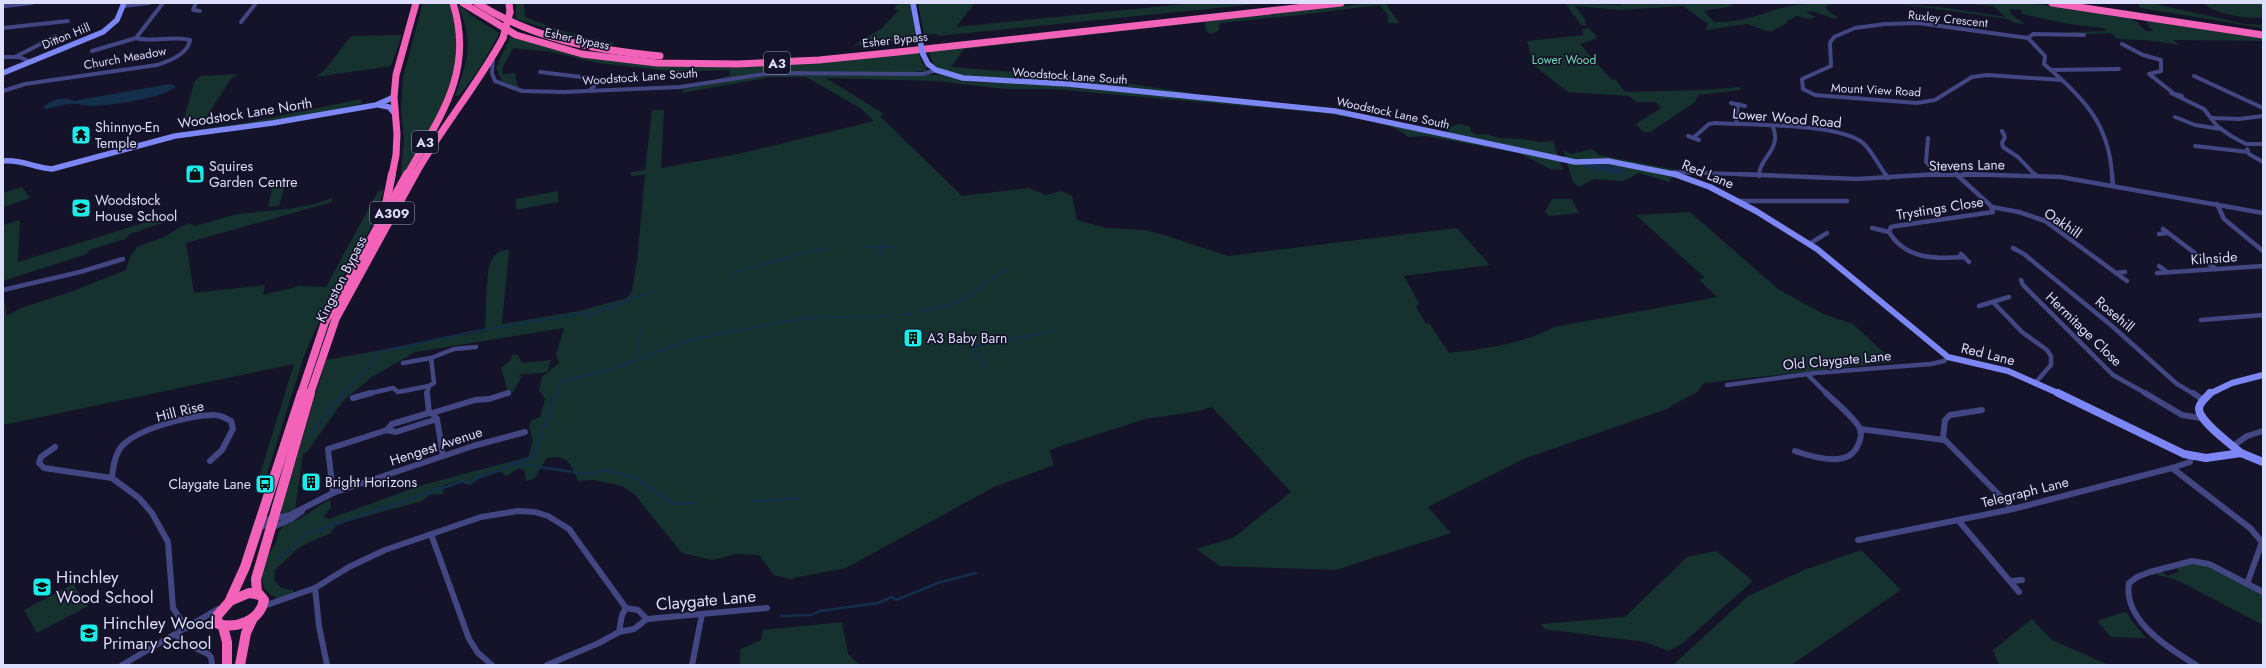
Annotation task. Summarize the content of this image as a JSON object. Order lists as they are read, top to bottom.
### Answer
{
  "streets": {
    "highway": [
      "Esher Bypass",
      "A3",
      "A309",
      "Kingston Bypass"
    ],
    "street": [
      "Ruxley Crescent",
      "Ditton Hill",
      "Church Meadow",
      "Woodstock Lane South",
      "Mount View Road",
      "Woodstock Lane North",
      "Lower Wood Road",
      "Stevens Lane",
      "Red Lane",
      "Trystings Close",
      "Oakhill",
      "Kilnside",
      "Rosehill",
      "Hermitage Close",
      "Old Claygate Lane",
      "Hill Rise",
      "Hengest Avenue",
      "Telegraph Lane",
      "Claygate Lane"
    ]
  },
  "crossings": [
    ["Ruxley Crescent", "Mount View Road"],
    ["A3", "A309"],
    ["A3", "Kingston Bypass"],
    ["Woodstock Lane South", "Red Lane"],
    ["Woodstock Lane South", "Kingston Bypass"],
    ["Woodstock Lane North", "A309"],
    ["Lower Wood Road", "Stevens Lane"],
    ["Stevens Lane", "Red Lane"],
    ["Stevens Lane", "Trystings Close"],
    ["Red Lane", "Old Claygate Lane"],
    ["Red Lane", "Telegraph Lane"],
    ["Trystings Close", "Oakhill"],
    ["A309", "Kingston Bypass"]
  ],
  "parks": ["Lower Wood"],
  "places": {
    "temple": ["Shinnyo-En Temple"],
    "shop": ["Squires Garden Centre"],
    "school or university": ["Woodstock House School", "Hinchley Wood School", "Hinchley Wood Primary School"],
    "building": ["A3 Baby Barn", "Bright Horizons"],
    "bus stop": ["Claygate Lane"]
  }
}
